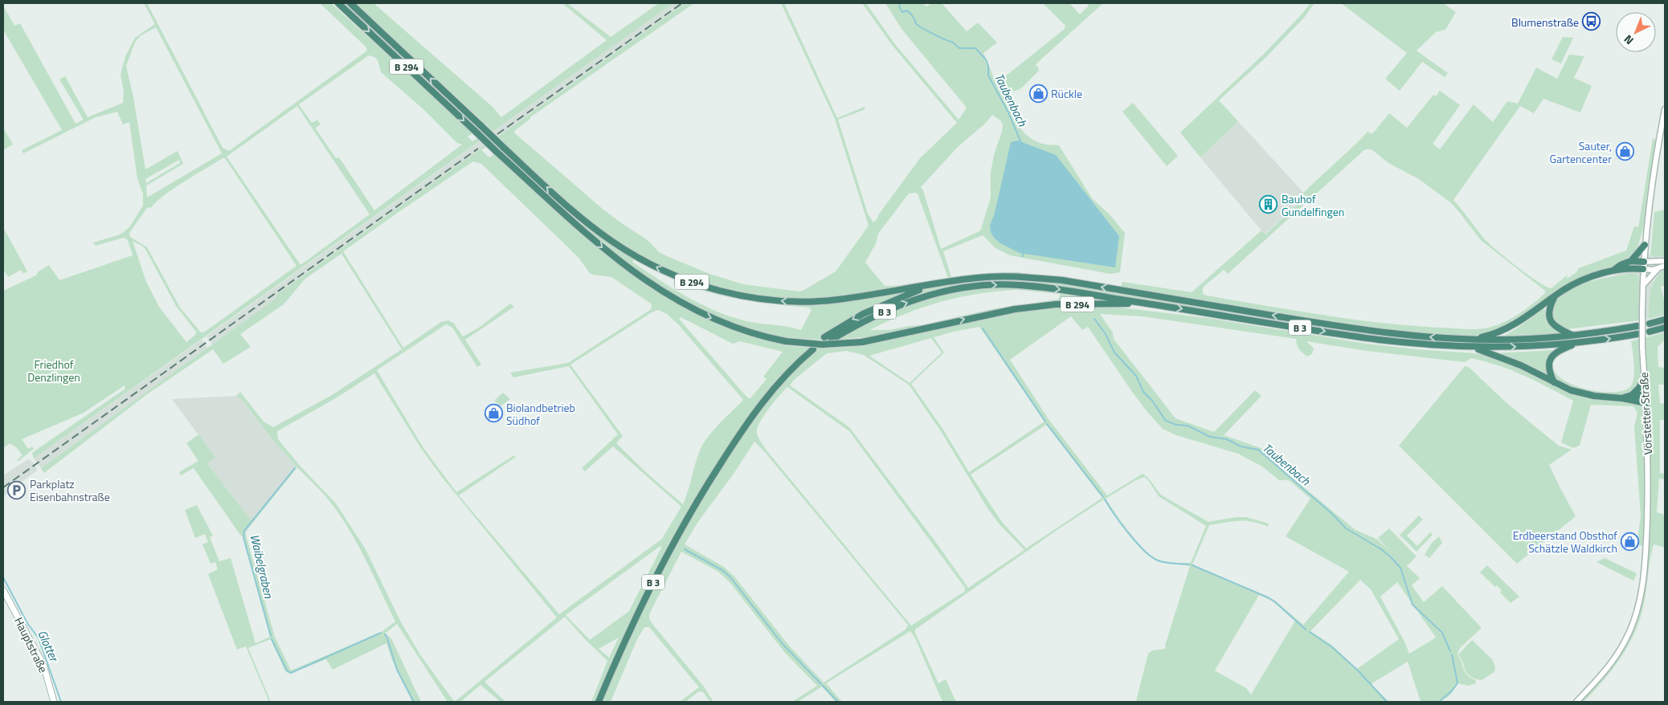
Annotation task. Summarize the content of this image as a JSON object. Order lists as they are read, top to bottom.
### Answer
{
  "streets": {
    "highway": ["B 294", "B 3"],
    "main road": ["Hauptstraße"],
    "street": ["Vörstetter Straße"]
  },
  "crossings": [
    ["B 294", "B 3"]
  ],
  "water": ["Taubenbach", "Waibelgraben", "Glotter"],
  "parks": ["Friedhof Denzlingen"],
  "places": {
    "bus stop": ["Blumenstraße"],
    "shop": [
      "Rückle",
      "Sauter, Gartencenter",
      "Biolandbetrieb Südhof",
      "Erdbeerstand Obsthof Schätzle Waldkirch"
    ],
    "building": ["Bauhof Gundelfingen"],
    "parking": ["Parkplatz Eisenbahnstraße"]
  },
  "north": "bottom left"
}
